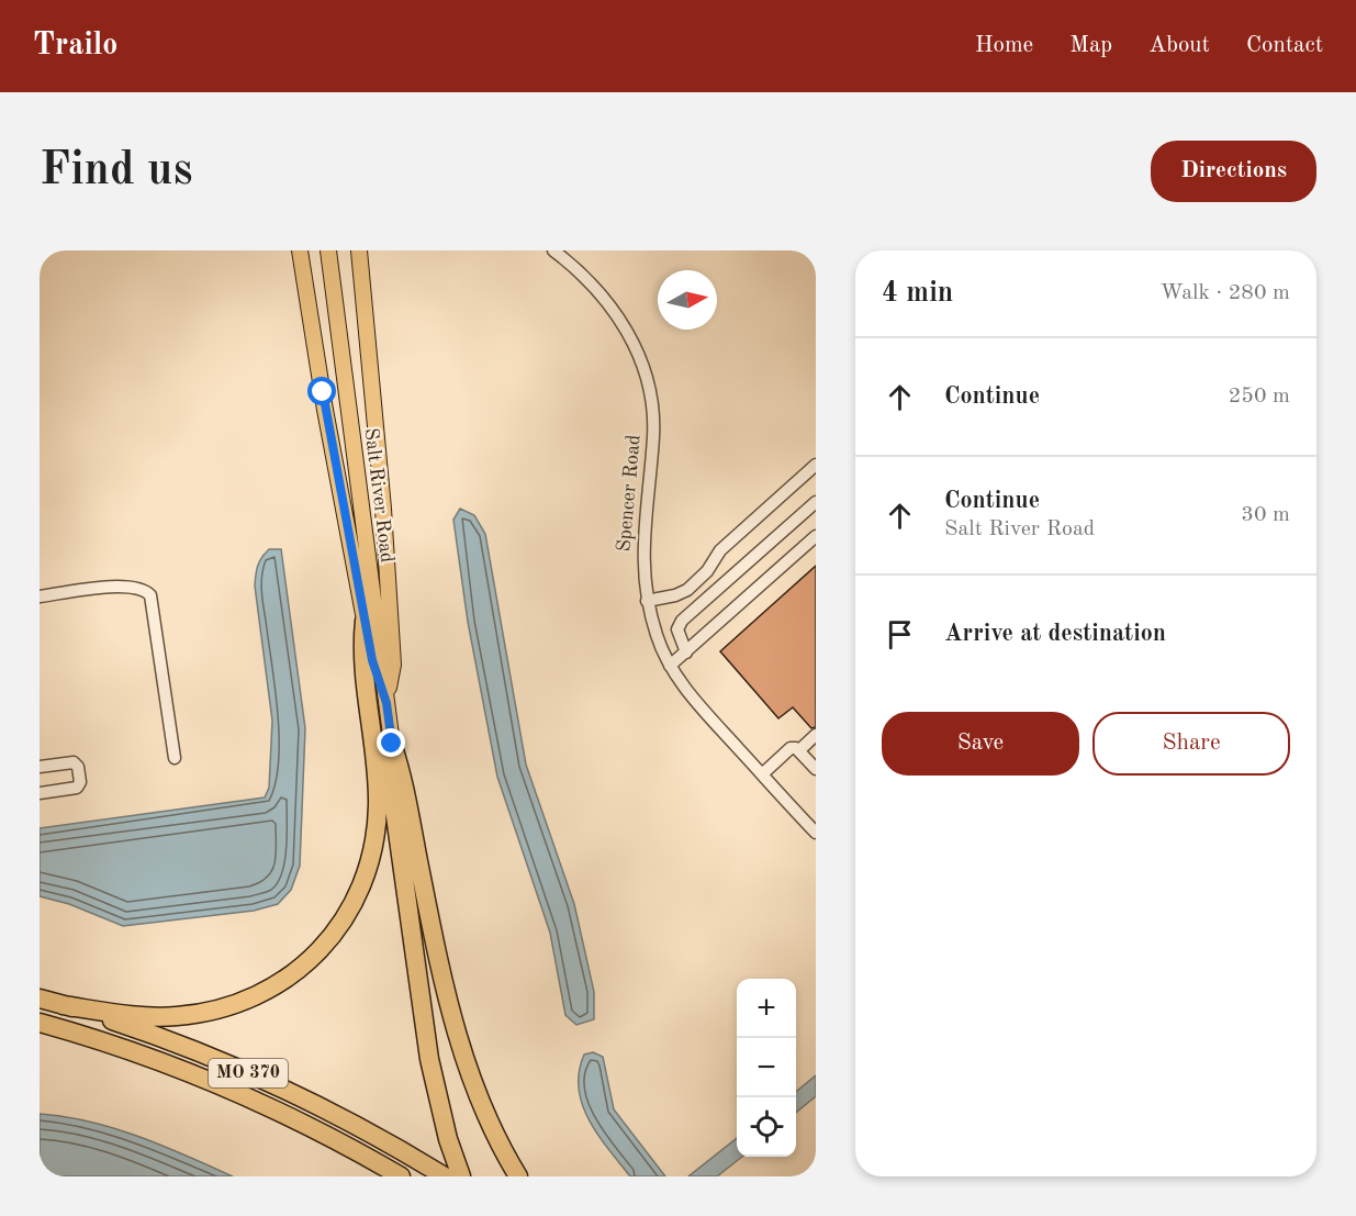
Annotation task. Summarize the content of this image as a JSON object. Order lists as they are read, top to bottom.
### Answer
{
  "streets": {
    "highway": ["MO 370"],
    "main road": ["Salt River Road"],
    "street": ["Spencer Road"]
  },
  "north": "right",
  "page": {
    "header": "Trailo",
    "nav": [
      "Home",
      "Map",
      "About",
      "Contact"
    ],
    "buttons": [
      "Directions",
      ["Save", "Share"]
    ],
    "title": "Find us",
    "heading": ["4 min", "Walk · 280 m"],
    "list": [
      ["Continue", "250 m"],
      ["Continue", "Salt River Road", "30 m"],
      "Arrive at destination"
    ],
    "map_buttons": ["+", "−"]
  }
}
